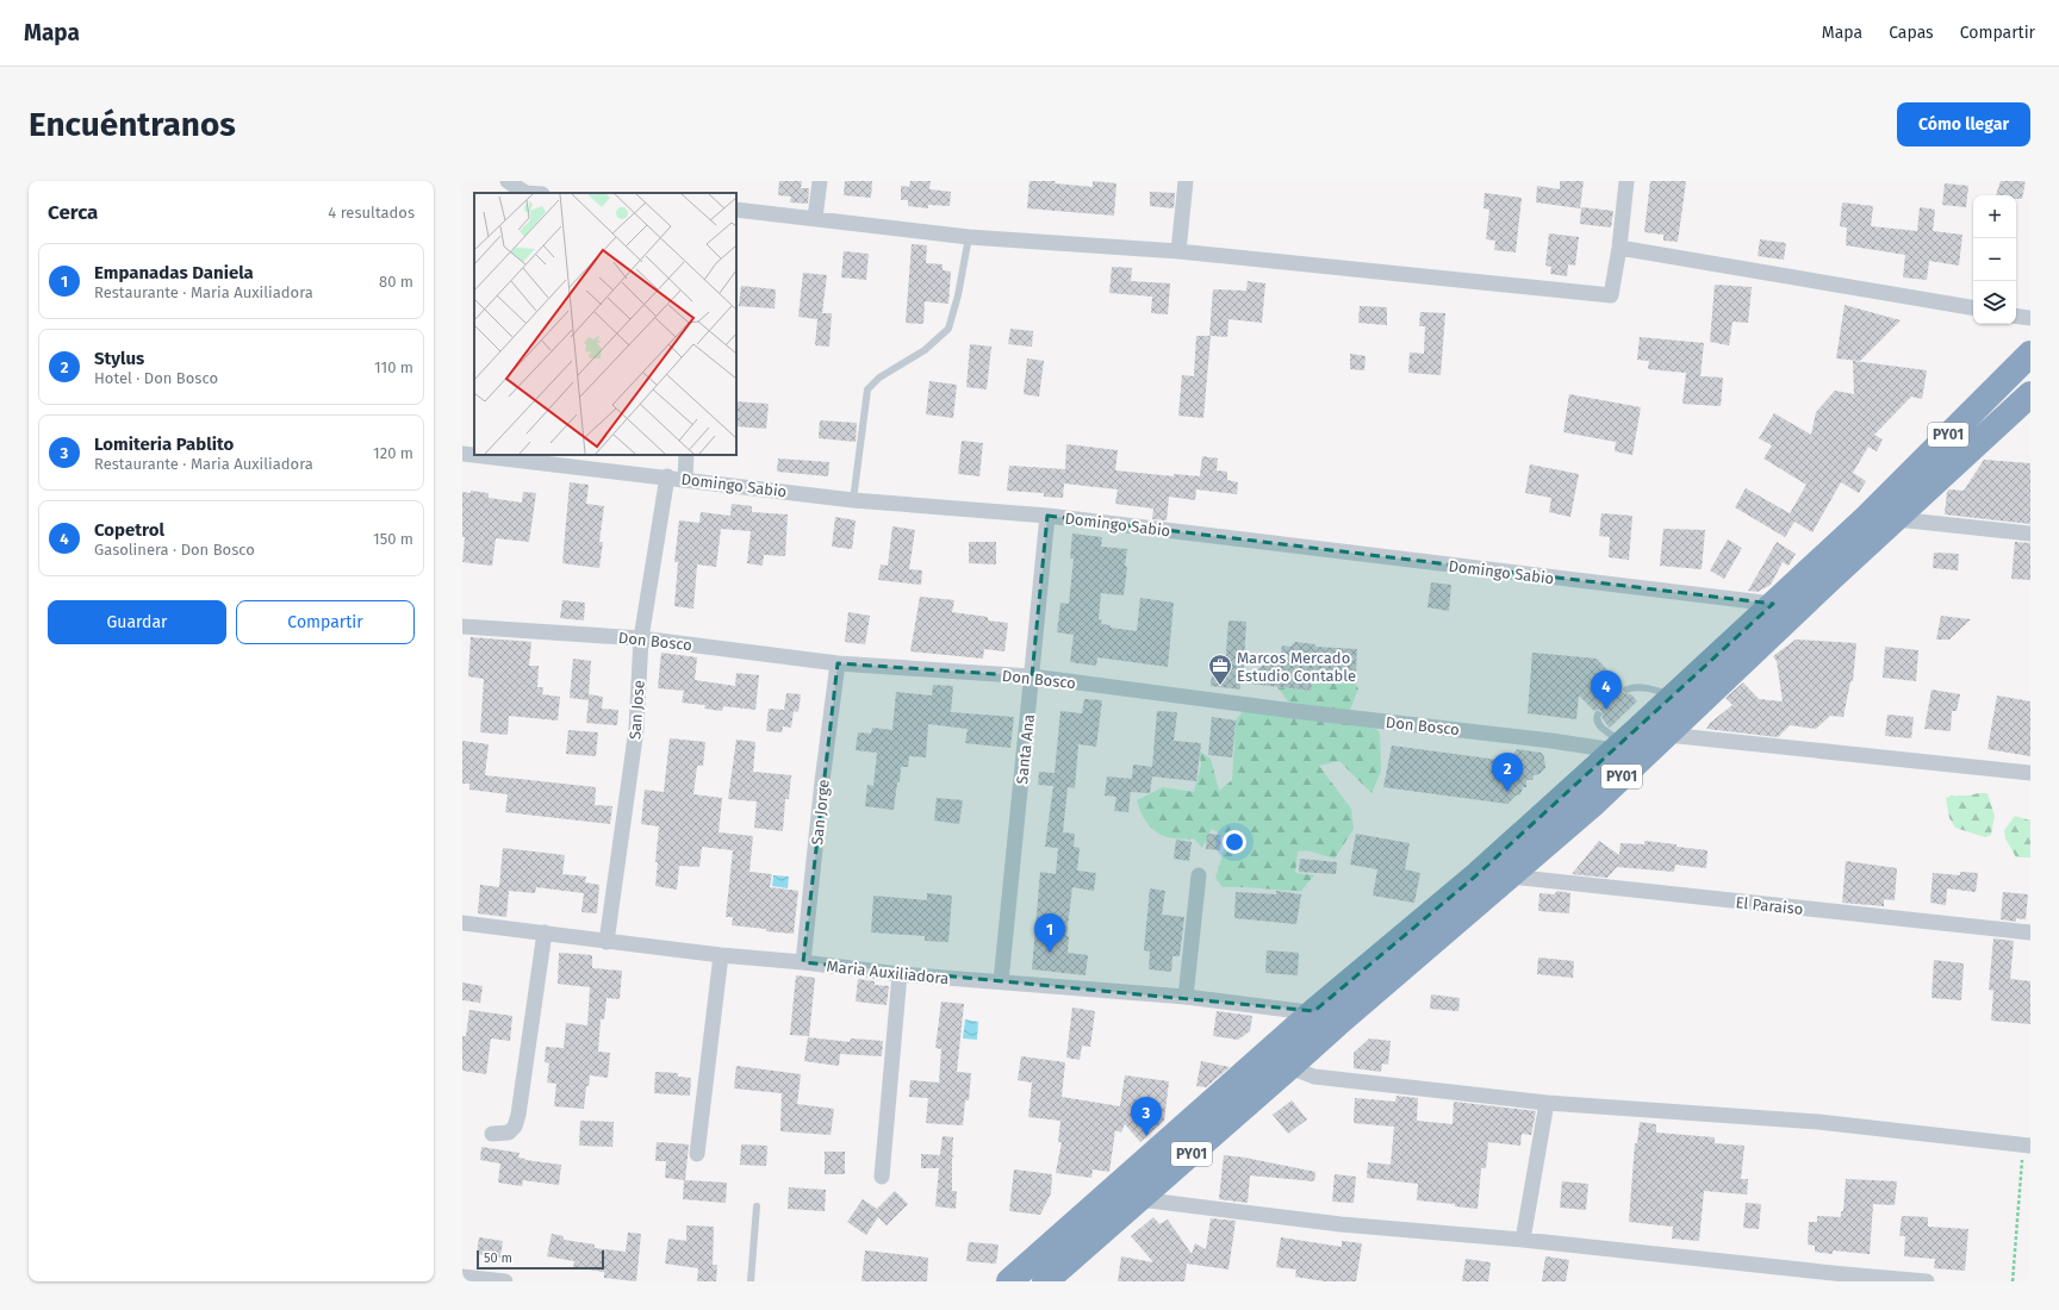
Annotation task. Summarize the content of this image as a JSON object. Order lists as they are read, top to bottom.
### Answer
{
  "streets": {
    "highway": ["PY01"],
    "street": [
      "Domingo Sabio",
      "Don Bosco",
      "San Jose",
      "Santa Ana",
      "San Jorge",
      "El Paraiso",
      "Maria Auxiliadora"
    ]
  },
  "crossings": [
    ["PY01", "Domingo Sabio"],
    ["PY01", "Don Bosco"],
    ["PY01", "El Paraiso"],
    ["PY01", "Maria Auxiliadora"],
    ["Domingo Sabio", "San Jose"],
    ["Domingo Sabio", "Santa Ana"],
    ["Don Bosco", "San Jose"],
    ["Don Bosco", "Santa Ana"],
    ["Don Bosco", "San Jorge"],
    ["San Jose", "Maria Auxiliadora"],
    ["Santa Ana", "Maria Auxiliadora"],
    ["San Jorge", "Maria Auxiliadora"]
  ],
  "places": {
    "office": ["Marcos Mercado Estudio Contable"]
  },
  "scale_bar": "50 m",
  "page": {
    "header": "Mapa",
    "nav": ["Mapa", "Capas", "Compartir"],
    "buttons": [
      "Cómo llegar",
      ["Guardar", "Compartir"]
    ],
    "title": "Encuéntranos",
    "heading": ["Cerca", "4 resultados"],
    "map_buttons": ["+", "−"],
    "list": [
      {
        "mark": "1",
        "name": "Empanadas Daniela",
        "note": "Restaurante · Maria Auxiliadora",
        "value": "80 m"
      },
      {
        "mark": "2",
        "name": "Stylus",
        "note": "Hotel · Don Bosco",
        "value": "110 m"
      },
      {
        "mark": "3",
        "name": "Lomiteria Pablito",
        "note": "Restaurante · Maria Auxiliadora",
        "value": "120 m"
      },
      {
        "mark": "4",
        "name": "Copetrol",
        "note": "Gasolinera · Don Bosco",
        "value": "150 m"
      }
    ],
    "pins": [
      "4",
      "2",
      "1",
      "3"
    ],
    "scale": "50 m"
  }
}
